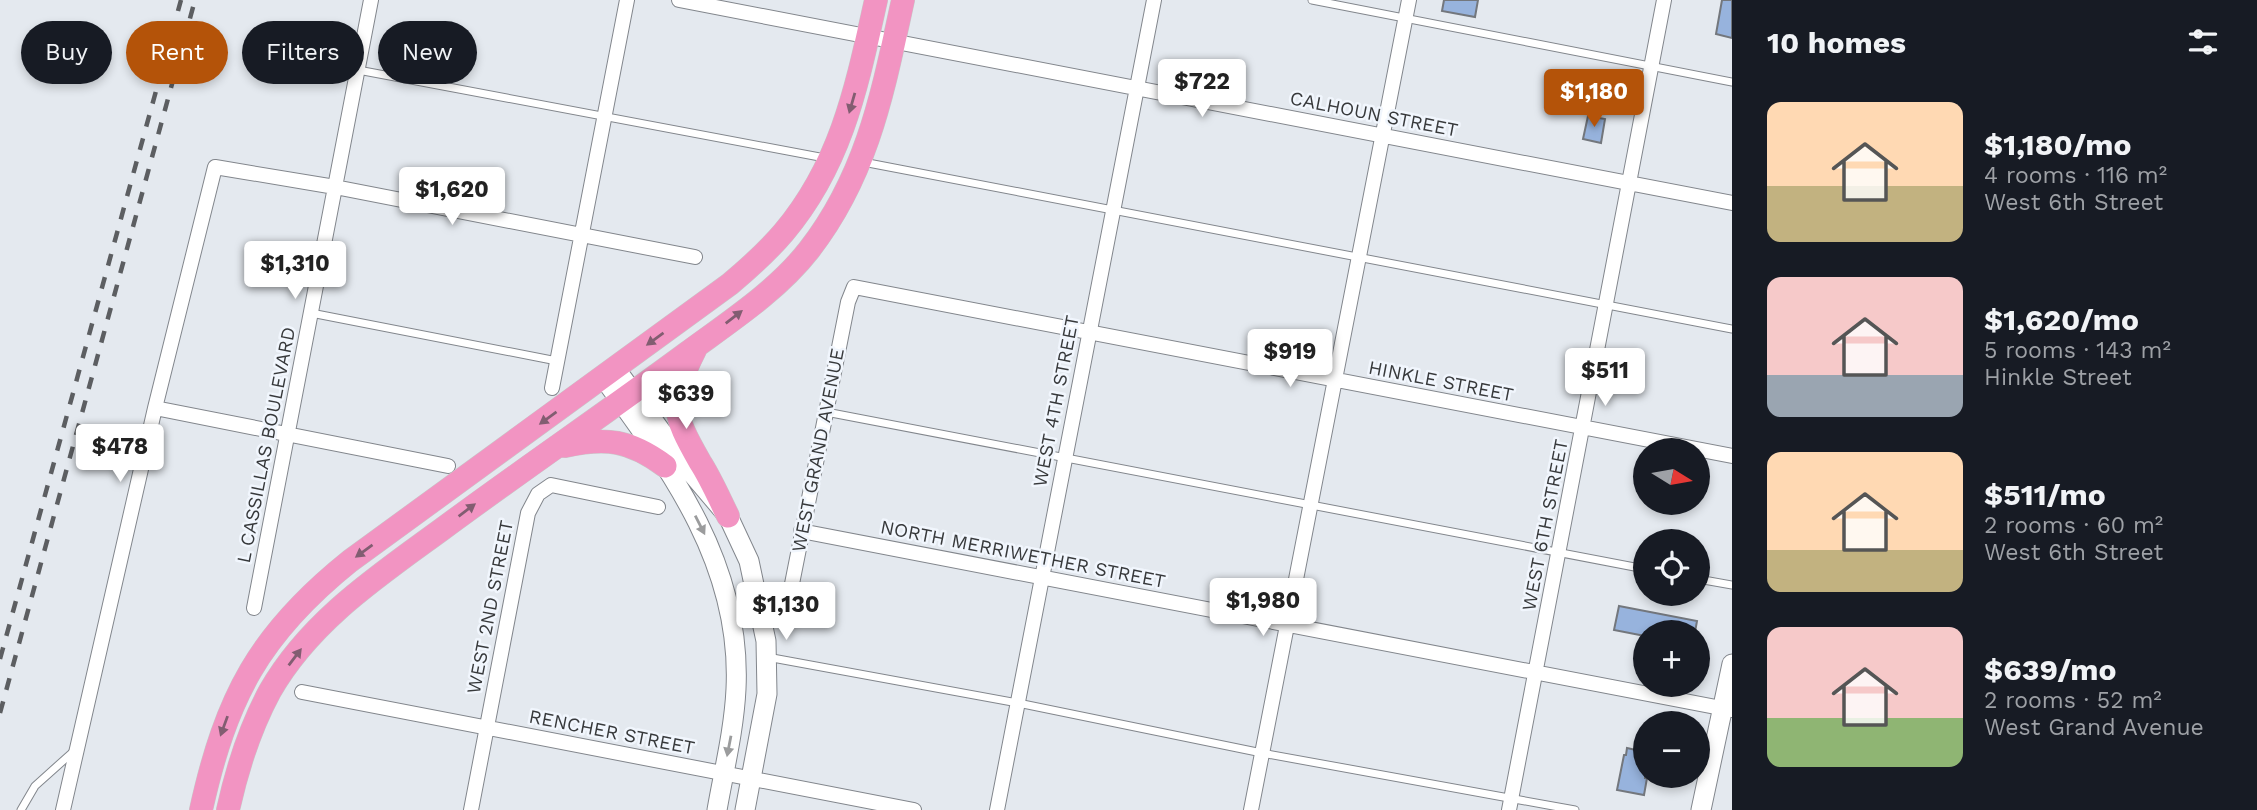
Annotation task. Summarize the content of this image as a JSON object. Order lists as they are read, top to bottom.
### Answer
{
  "streets": {
    "street": [
      "CALHOUN STREET",
      "HINKLE STREET",
      "WEST 4TH STREET",
      "L CASSILLAS BOULEVARD",
      "WEST GRAND AVENUE",
      "WEST 6TH STREET",
      "NORTH MERRIWETHER STREET",
      "WEST 2ND STREET",
      "RENCHER STREET"
    ]
  },
  "crossings": [
    ["CALHOUN STREET", "WEST 4TH STREET"],
    ["CALHOUN STREET", "WEST 6TH STREET"],
    ["HINKLE STREET", "WEST 4TH STREET"],
    ["HINKLE STREET", "WEST GRAND AVENUE"],
    ["HINKLE STREET", "WEST 6TH STREET"],
    ["WEST 4TH STREET", "NORTH MERRIWETHER STREET"],
    ["WEST GRAND AVENUE", "NORTH MERRIWETHER STREET"],
    ["WEST 6TH STREET", "NORTH MERRIWETHER STREET"],
    ["WEST 2ND STREET", "RENCHER STREET"]
  ],
  "north": "right",
  "page": {
    "heading": "10 homes",
    "chip": [
      "Buy",
      "Rent",
      "Filters",
      "New"
    ],
    "price": [
      "$722",
      "$1,180",
      "$1,620",
      "$1,310",
      "$919",
      "$511",
      "$639",
      "$478",
      "$1,980",
      "$1,130"
    ],
    "list": [
      {
        "name": "$1,180/mo",
        "note": "4 rooms · 116 m² · West 6th Street"
      },
      {
        "name": "$1,620/mo",
        "note": "5 rooms · 143 m² · Hinkle Street"
      },
      {
        "name": "$511/mo",
        "note": "2 rooms · 60 m² · West 6th Street"
      },
      {
        "name": "$639/mo",
        "note": "2 rooms · 52 m² · West Grand Avenue"
      }
    ],
    "map_buttons": ["+", "−"]
  }
}
